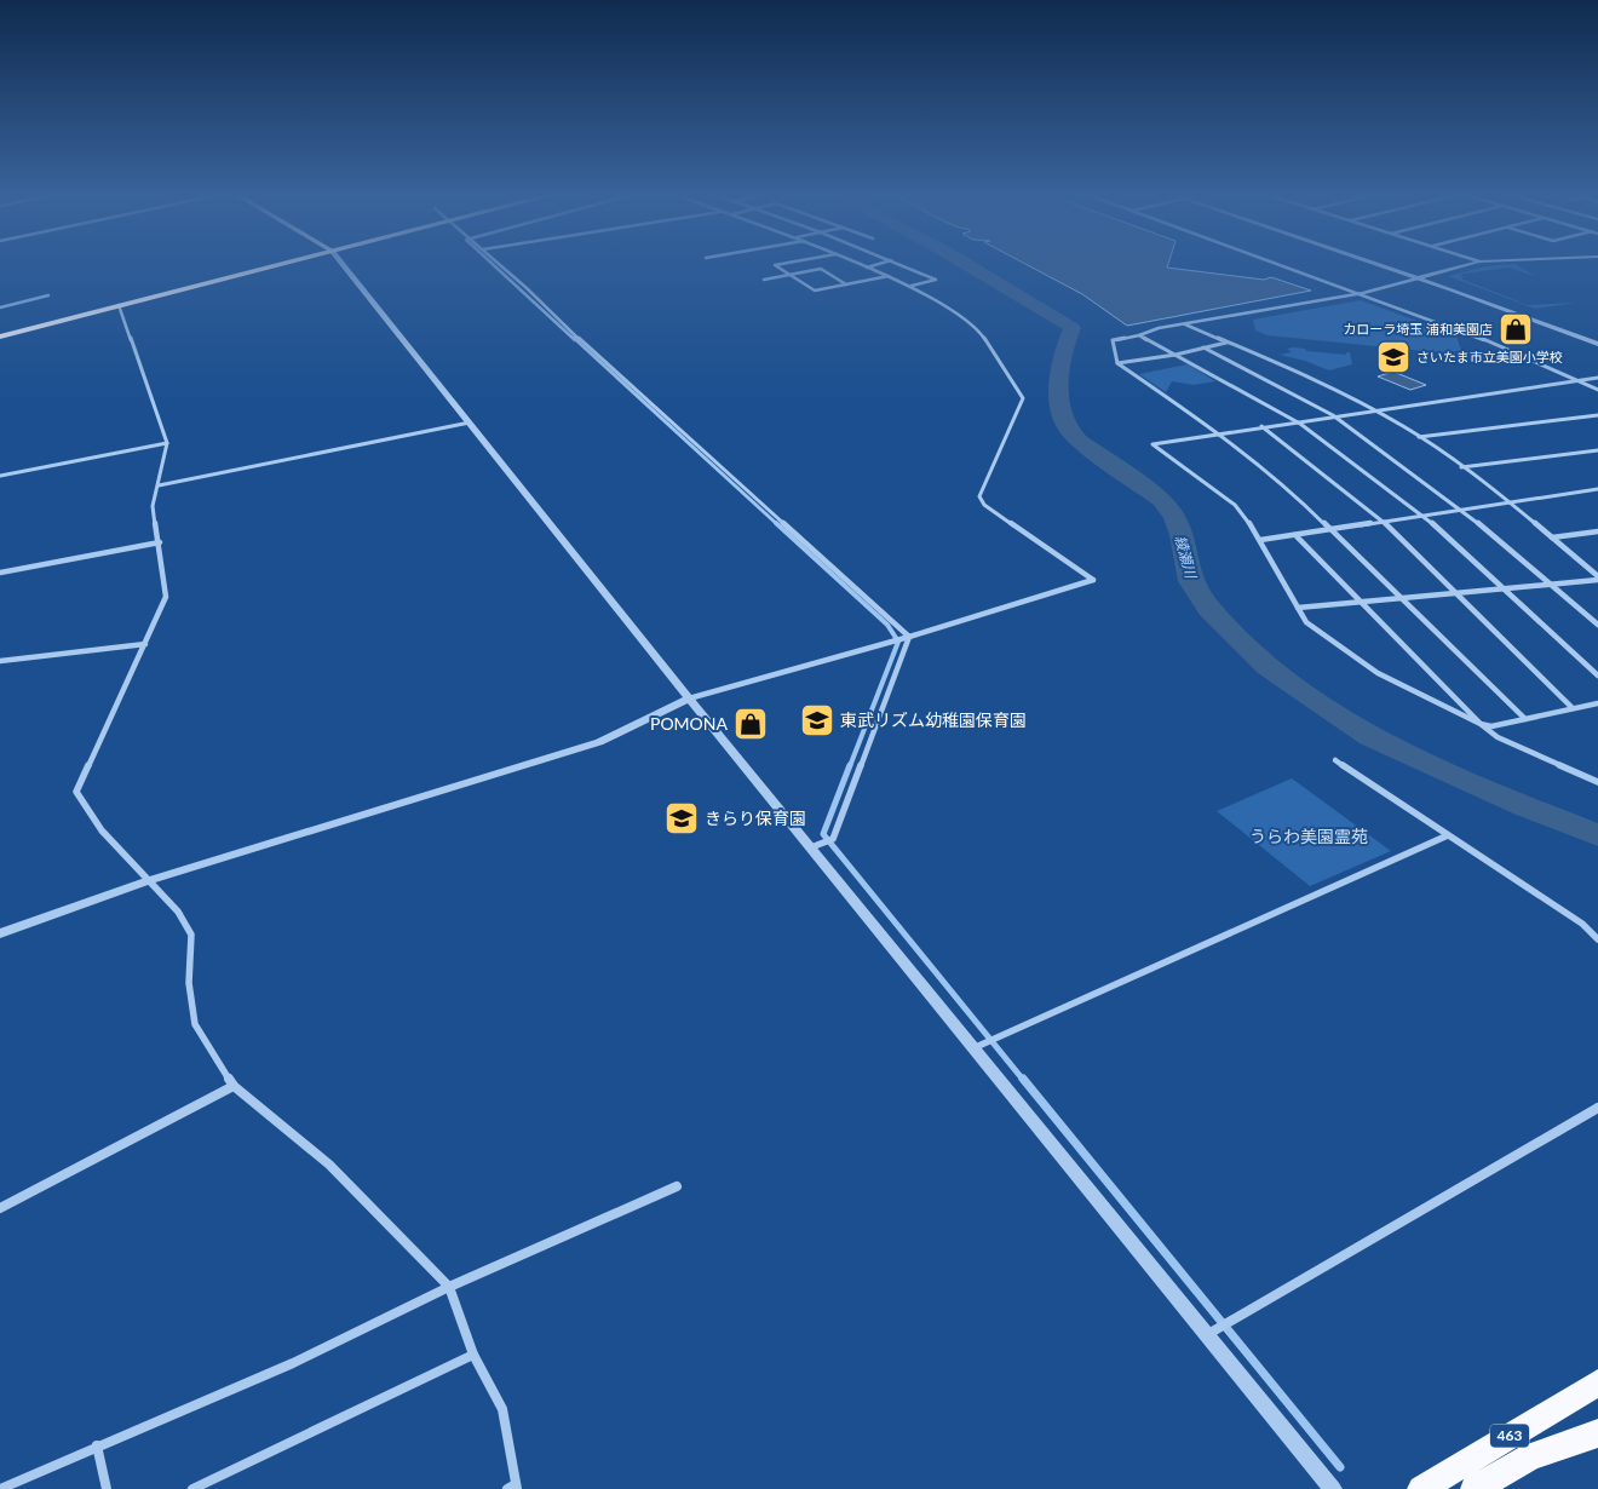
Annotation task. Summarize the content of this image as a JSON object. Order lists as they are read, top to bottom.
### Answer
{
  "streets": {
    "highway": ["463"]
  },
  "water": ["綾瀬川"],
  "parks": ["うらわ美園霊苑"],
  "places": {
    "shop": ["カローラ埼玉 浦和美園店", "POMONA"],
    "school or university": ["さいたま市立美園小学校", "東武リズム幼稚園保育園", "きらり保育園"]
  }
}
